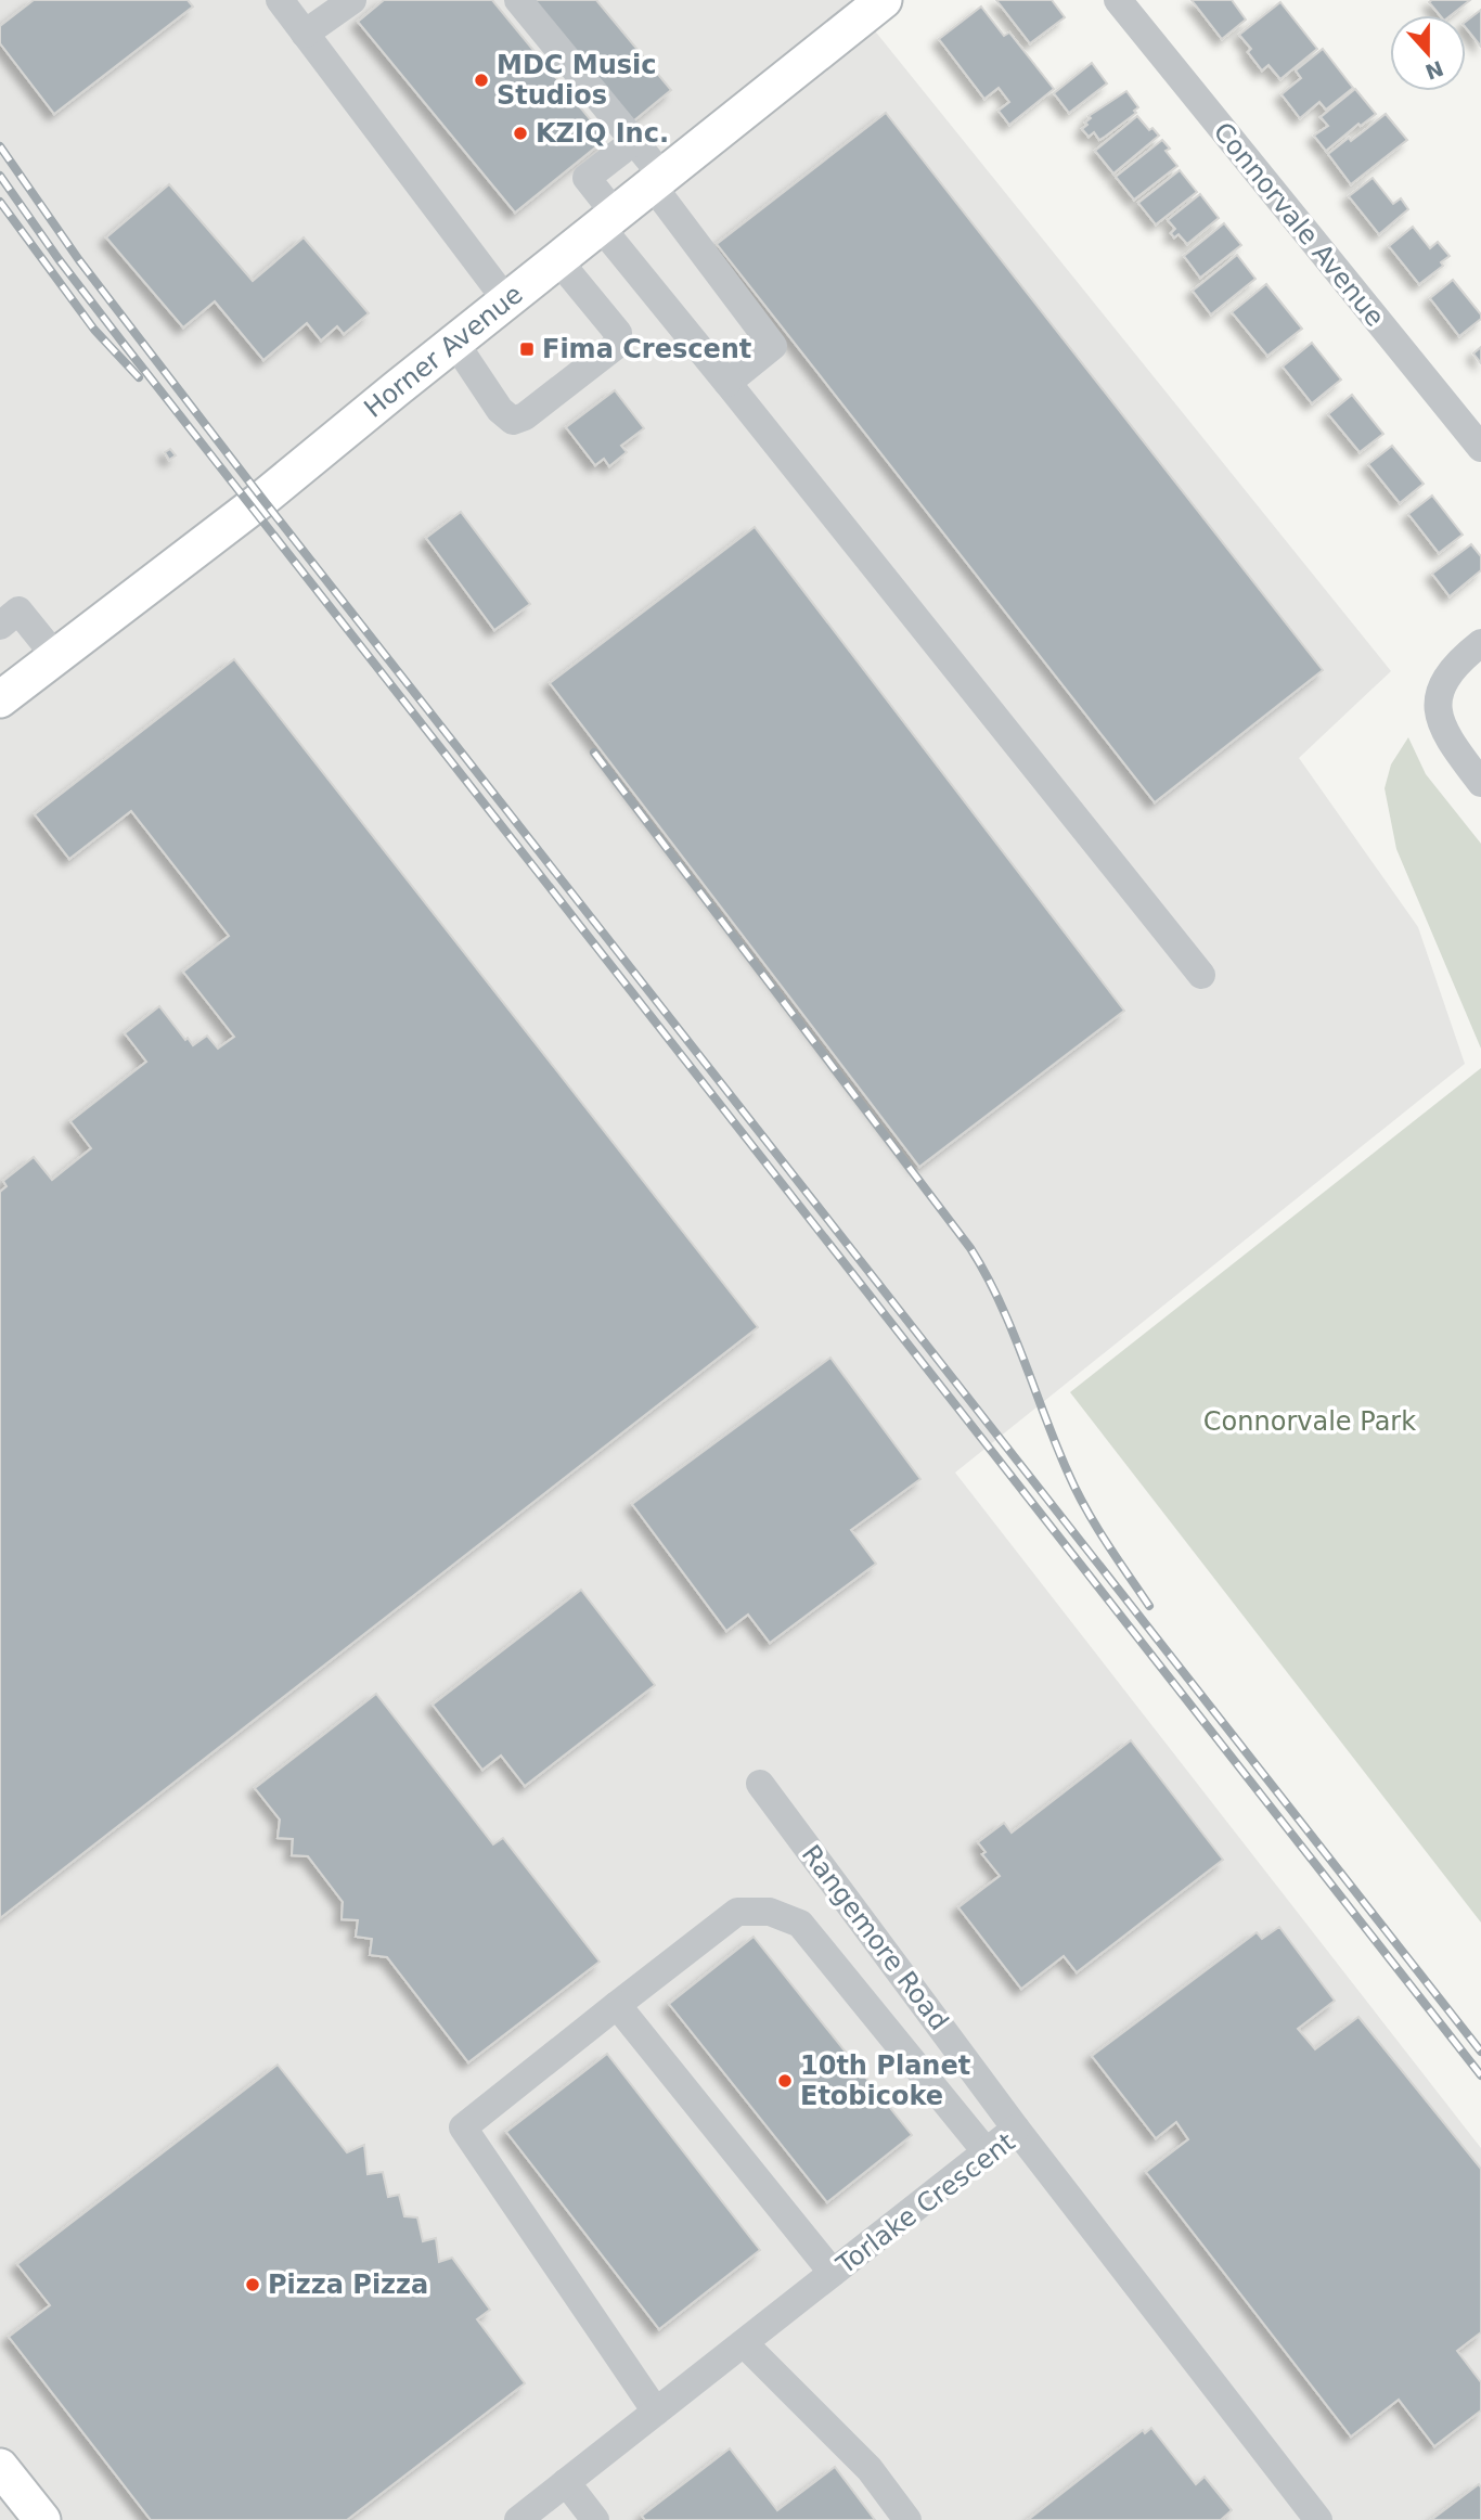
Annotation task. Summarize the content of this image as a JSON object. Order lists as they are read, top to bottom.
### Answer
{
  "streets": {
    "main road": ["Horner Avenue"],
    "street": ["Connorvale Avenue", "Rangemore Road", "Torlake Crescent"]
  },
  "crossings": [
    ["Rangemore Road", "Torlake Crescent"]
  ],
  "parks": ["Connorvale Park"],
  "places": {
    "other": [
      "MDC Music Studios",
      "KZIQ Inc.",
      "10th Planet Etobicoke",
      "Pizza Pizza"
    ],
    "transit": ["Fima Crescent"]
  },
  "north": "bottom"
}
